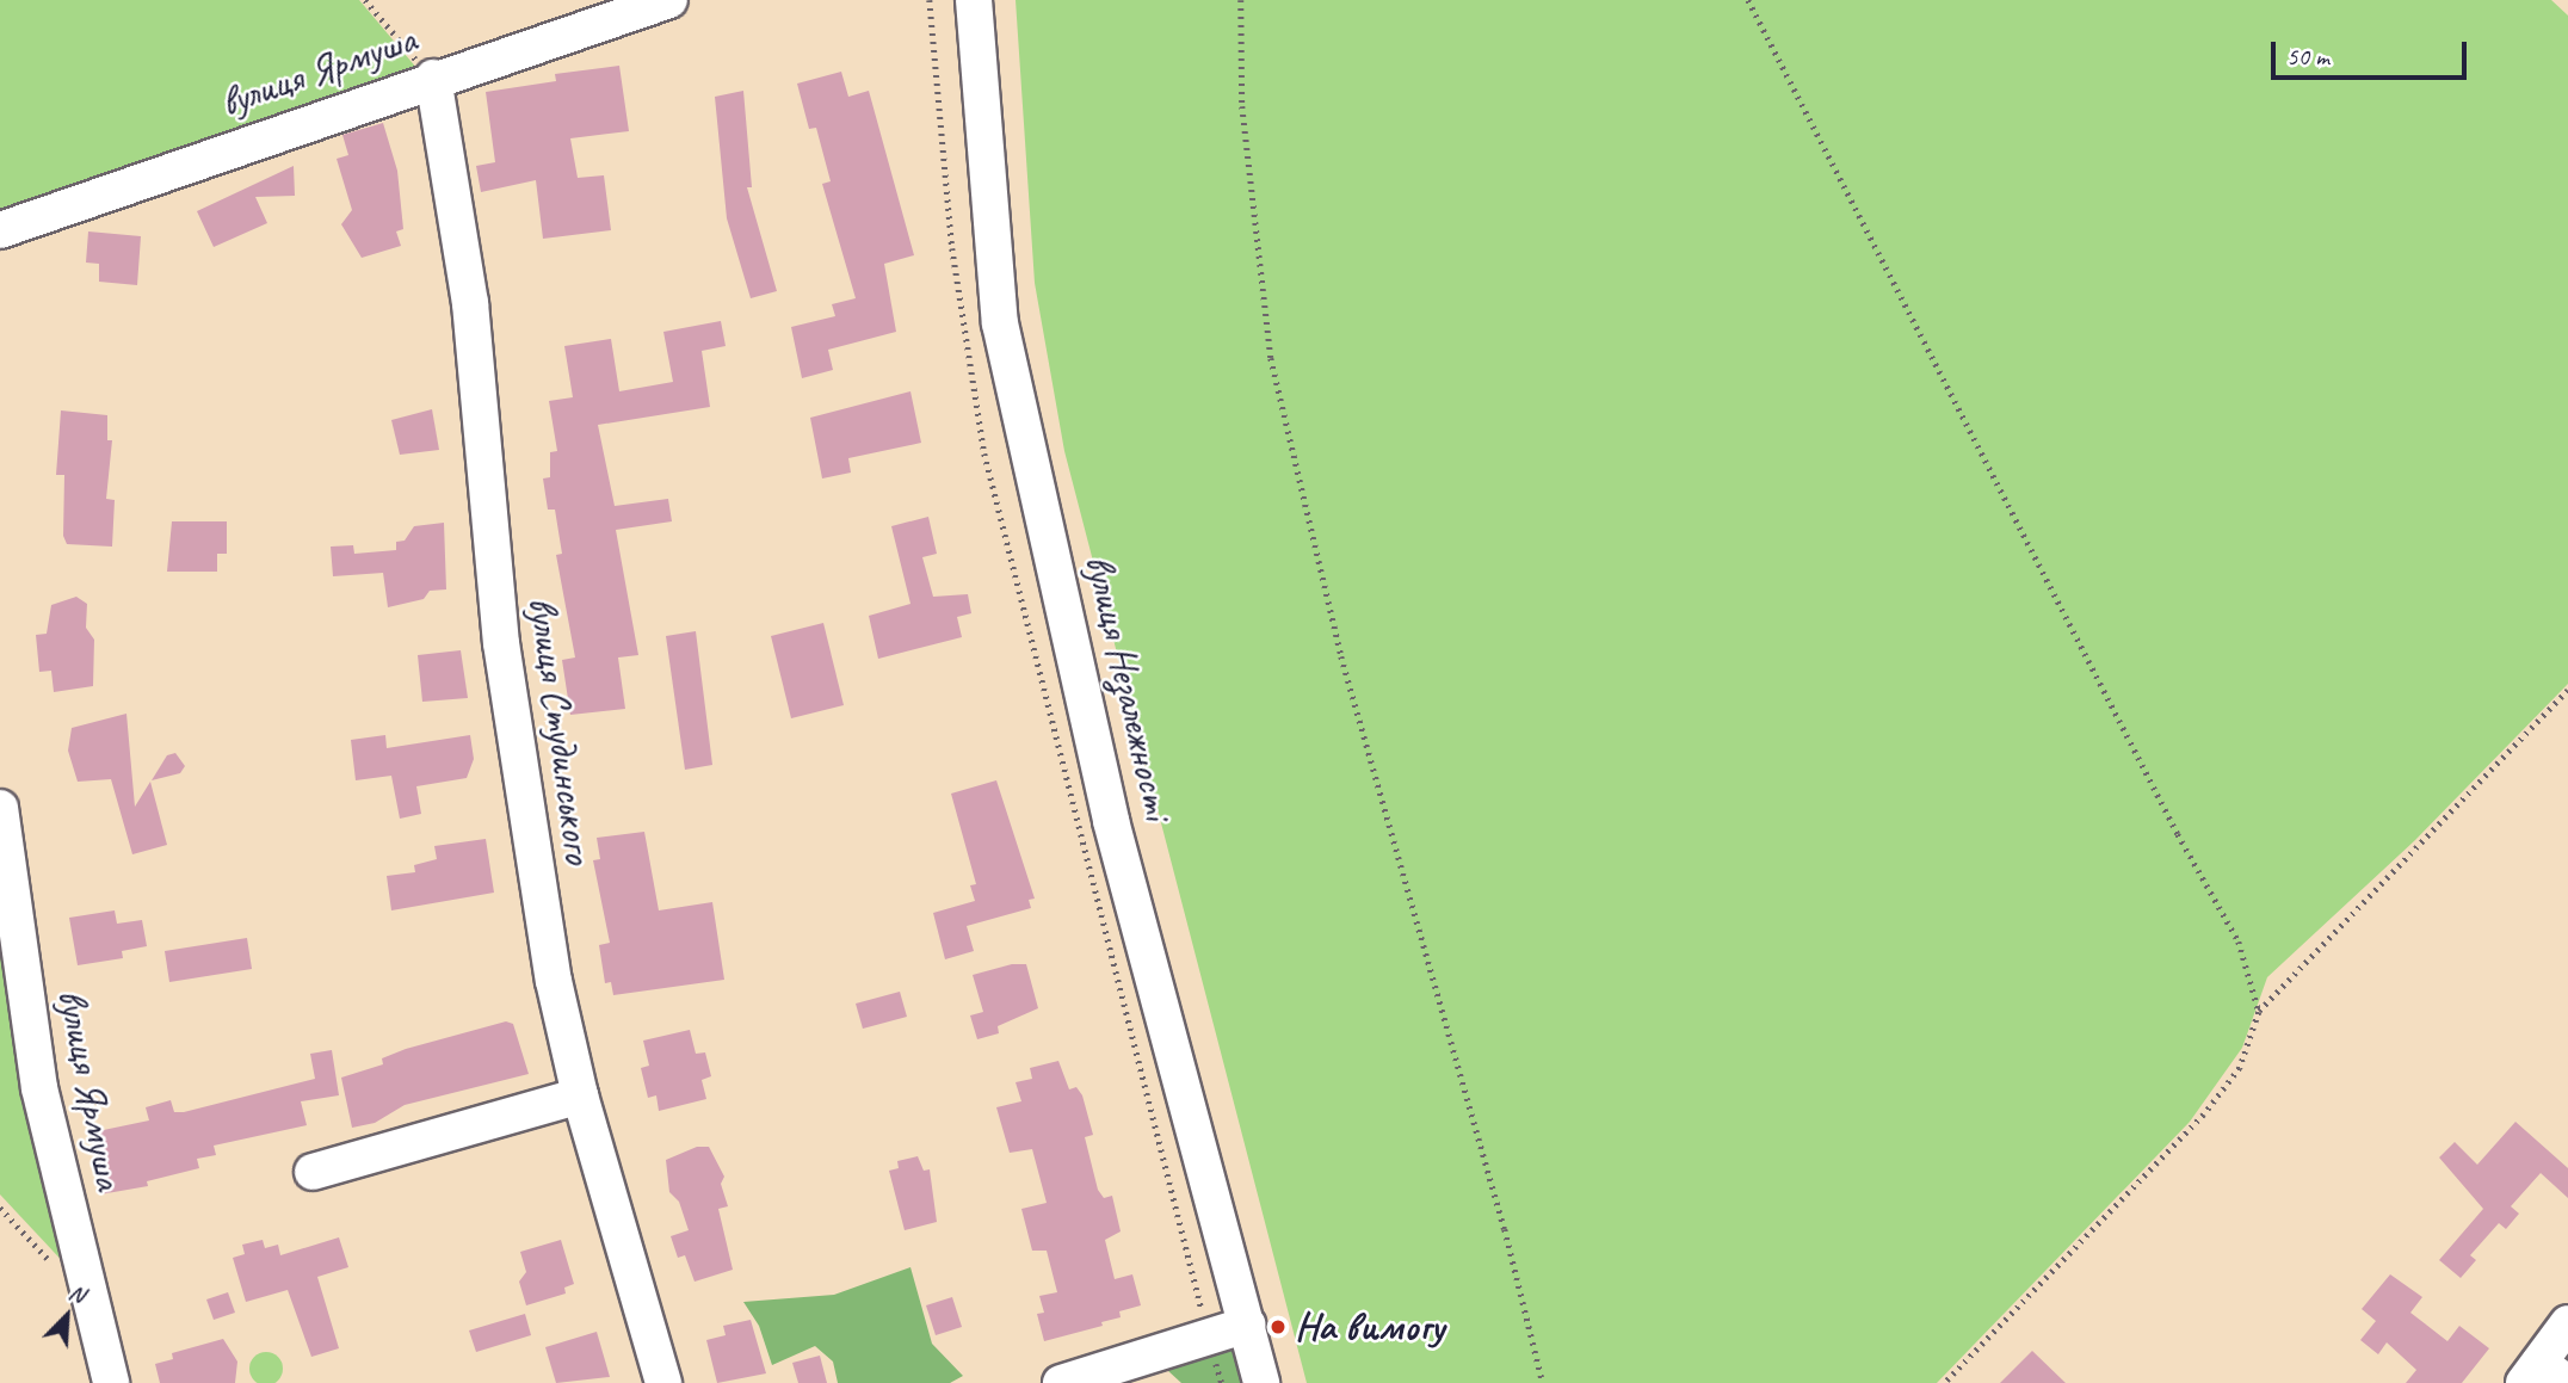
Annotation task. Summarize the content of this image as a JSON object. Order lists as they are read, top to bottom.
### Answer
{
  "streets": {
    "street": ["вулиця Ярмуша", "вулиця Незалежності", "вулиця Студинського"]
  },
  "crossings": [
    ["вулиця Ярмуша", "вулиця Студинського"]
  ],
  "places": ["На вимогу"],
  "scale_bar": "50 m",
  "north": "top right"
}
